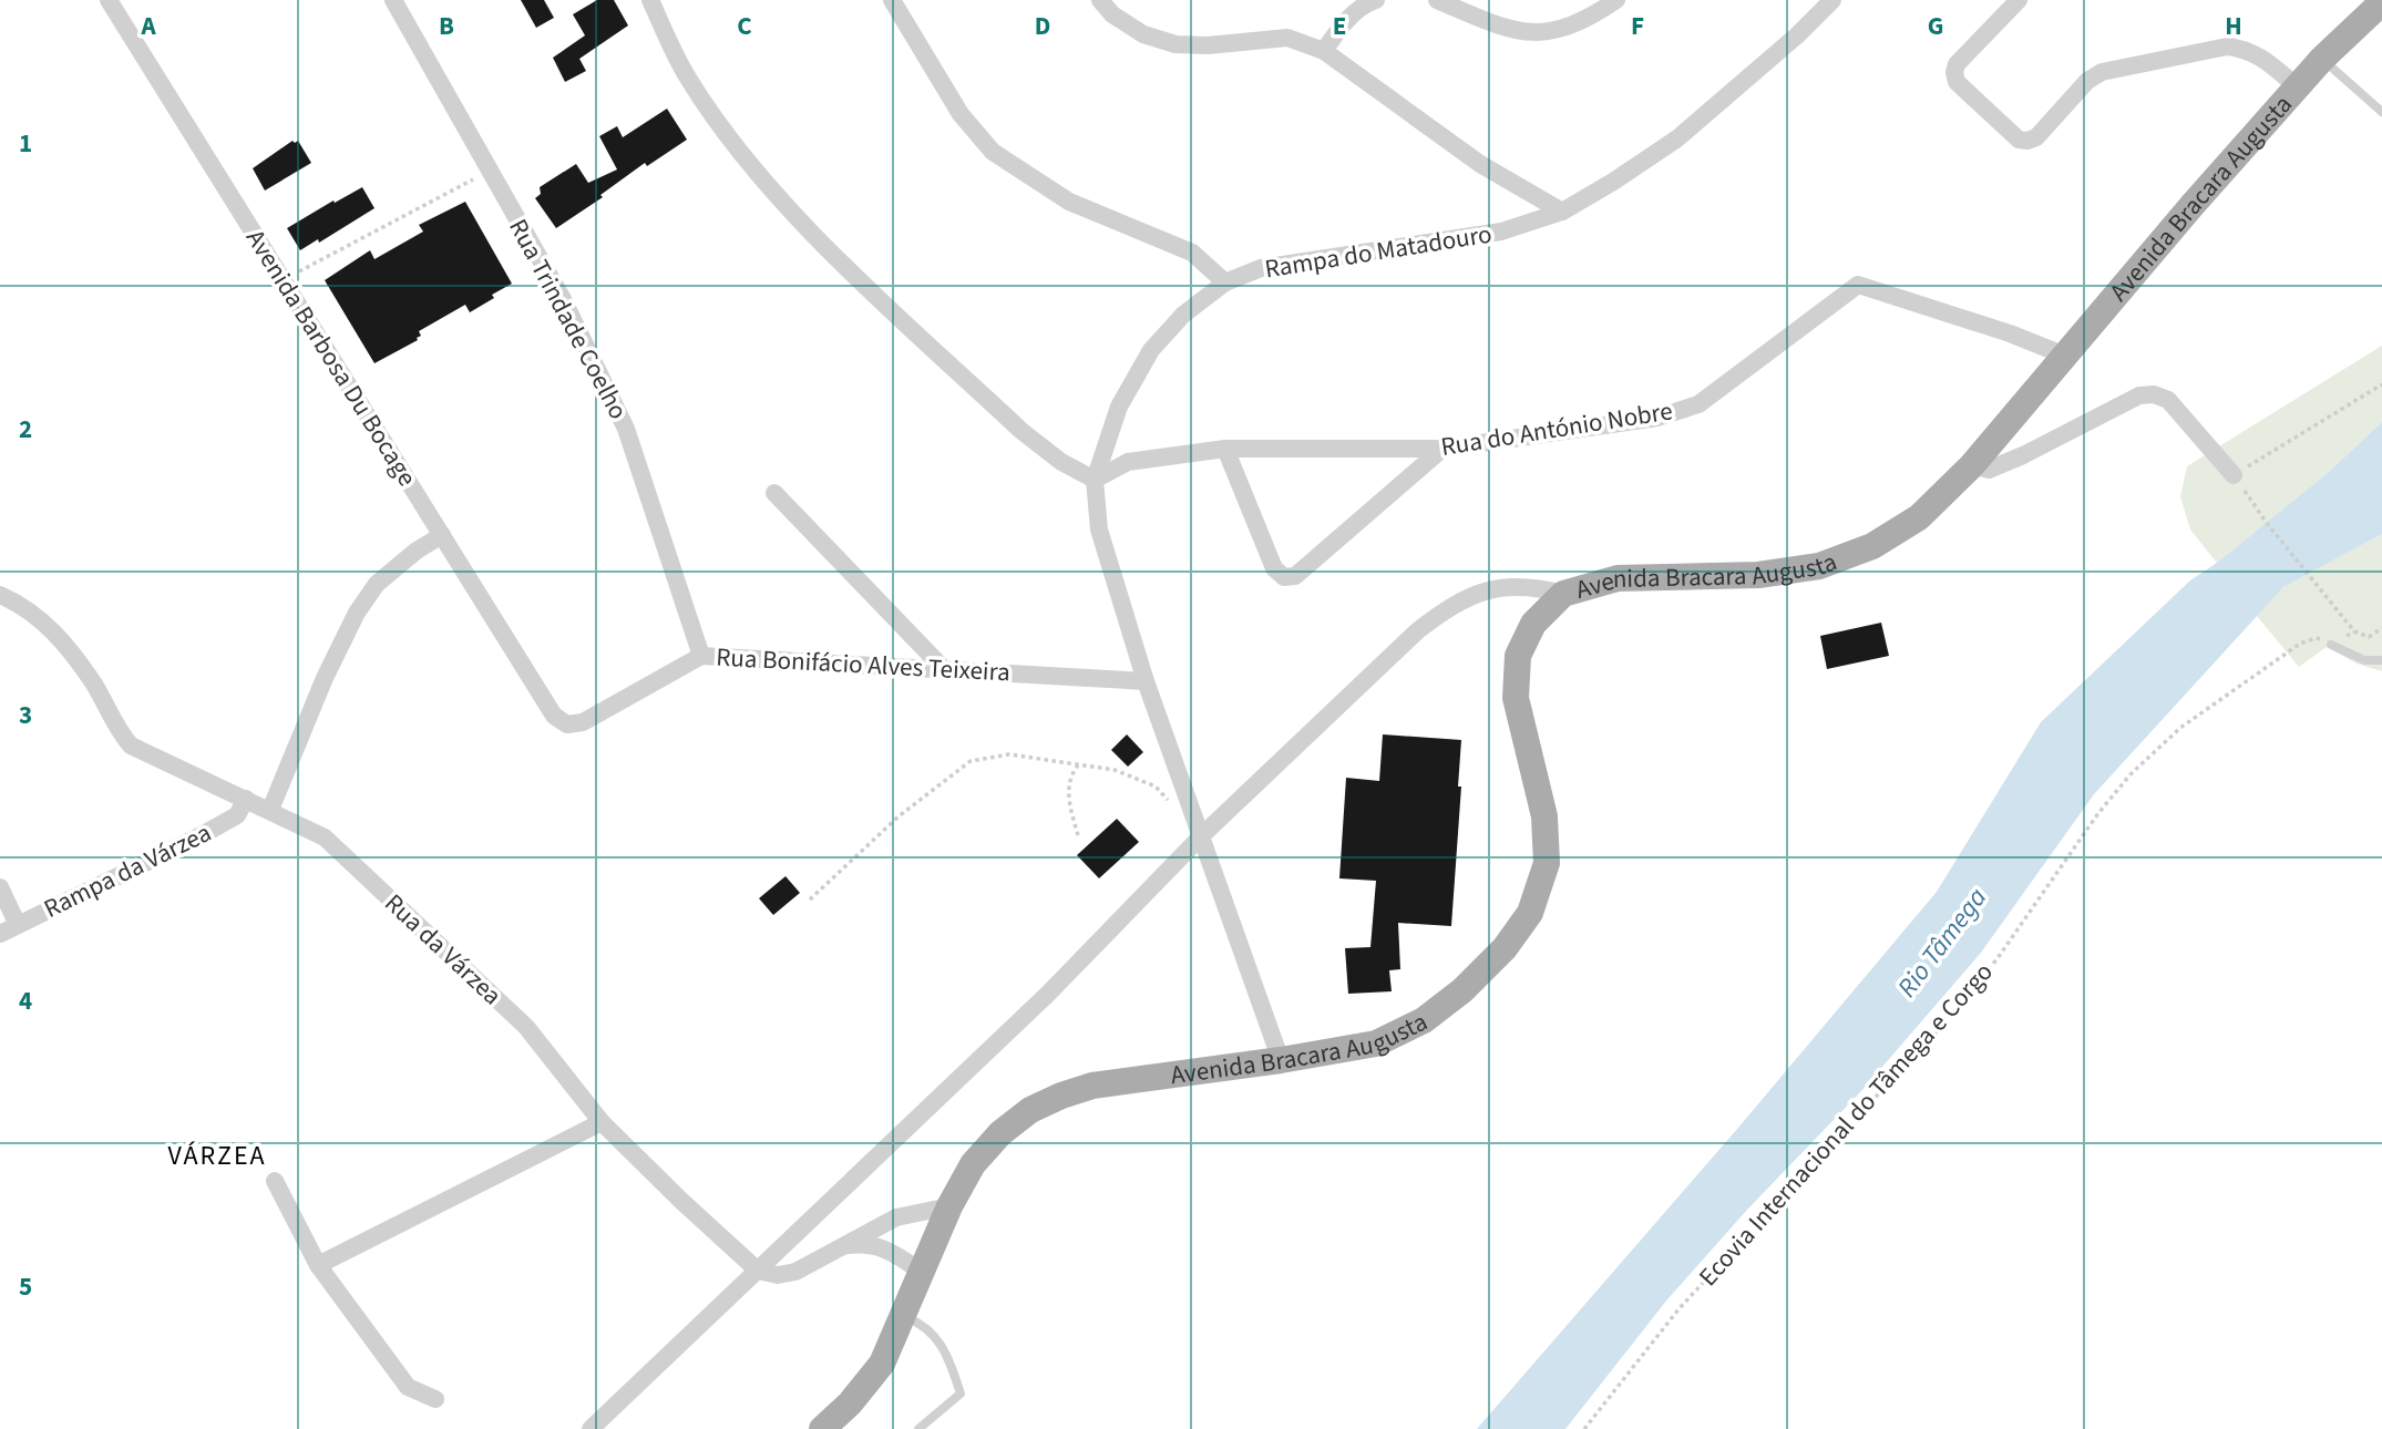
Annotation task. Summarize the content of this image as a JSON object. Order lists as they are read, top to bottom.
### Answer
{
  "streets": {
    "main road": ["Avenida Bracara Augusta"],
    "street": [
      "Rampa do Matadouro",
      "Rua Trindade Coelho",
      "Avenida Barbosa Du Bocage",
      "Rua do António Nobre",
      "Rua Bonifácio Alves Teixeira",
      "Rampa da Várzea",
      "Rua da Várzea"
    ],
    "path": ["Ecovia Internacional do Tâmega e Corgo"]
  },
  "crossings": [
    ["Avenida Bracara Augusta", "Rampa do Matadouro"],
    ["Avenida Bracara Augusta", "Rua do António Nobre"],
    ["Rampa do Matadouro", "Rua do António Nobre"],
    ["Rampa do Matadouro", "Rua Bonifácio Alves Teixeira"],
    ["Rua Trindade Coelho", "Rua Bonifácio Alves Teixeira"],
    ["Avenida Barbosa Du Bocage", "Rua Bonifácio Alves Teixeira"],
    ["Rampa da Várzea", "Rua da Várzea"]
  ],
  "districts": ["VÁRZEA"],
  "water": ["Rio Tâmega"],
  "grid": {
    "columns": [
      "A",
      "B",
      "C",
      "D",
      "E",
      "F",
      "G",
      "H"
    ],
    "rows": [
      "1",
      "2",
      "3",
      "4",
      "5"
    ]
  }
}
